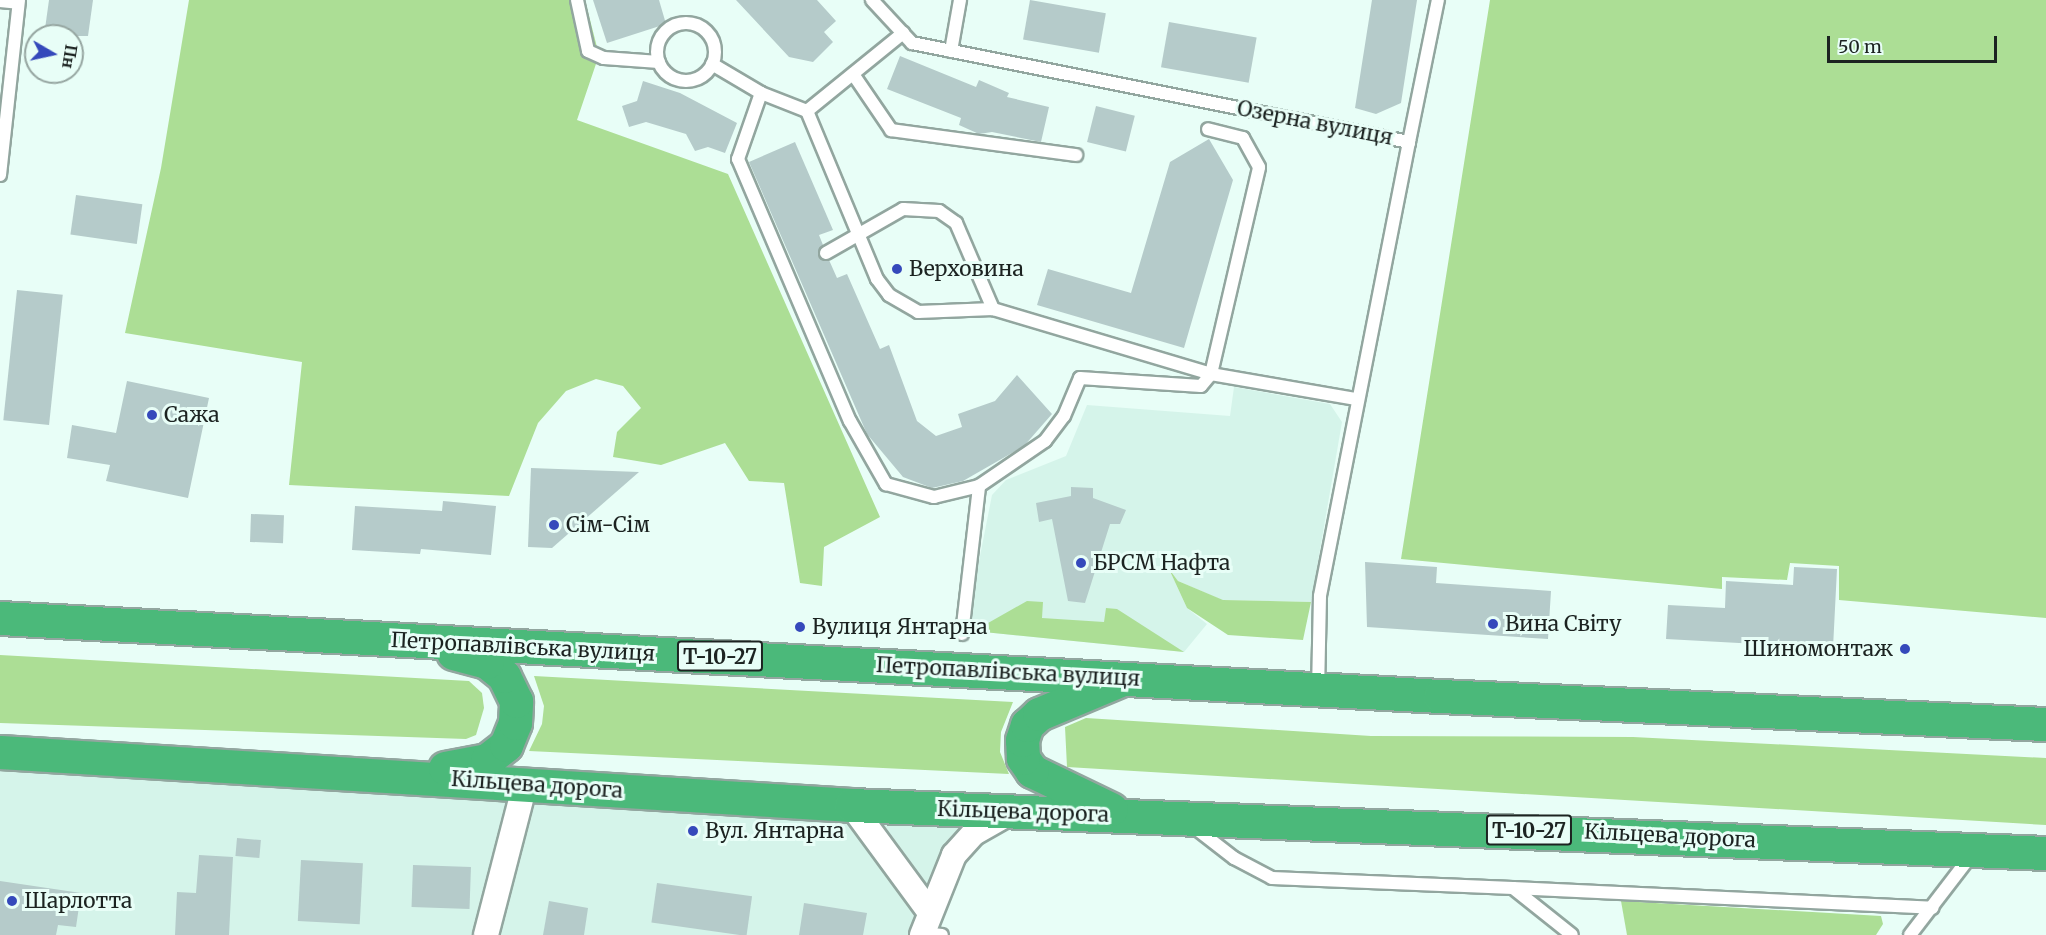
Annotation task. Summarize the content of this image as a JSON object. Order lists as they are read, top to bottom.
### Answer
{
  "streets": {
    "highway": ["Петропавлівська вулиця", "Т-10-27", "Кільцева дорога"],
    "lane": ["Озерна вулиця"]
  },
  "crossings": [
    ["Озерна вулиця", "Петропавлівська вулиця"]
  ],
  "places": [
    "Верховина",
    "Сажа",
    "Сім-Сім",
    "БРСМ Нафта",
    "Вина Світу",
    "Вулиця Янтарна",
    "Шиномонтаж",
    "Вул. Янтарна",
    "Шарлотта"
  ],
  "scale_bar": "50 m",
  "north": "right"
}
